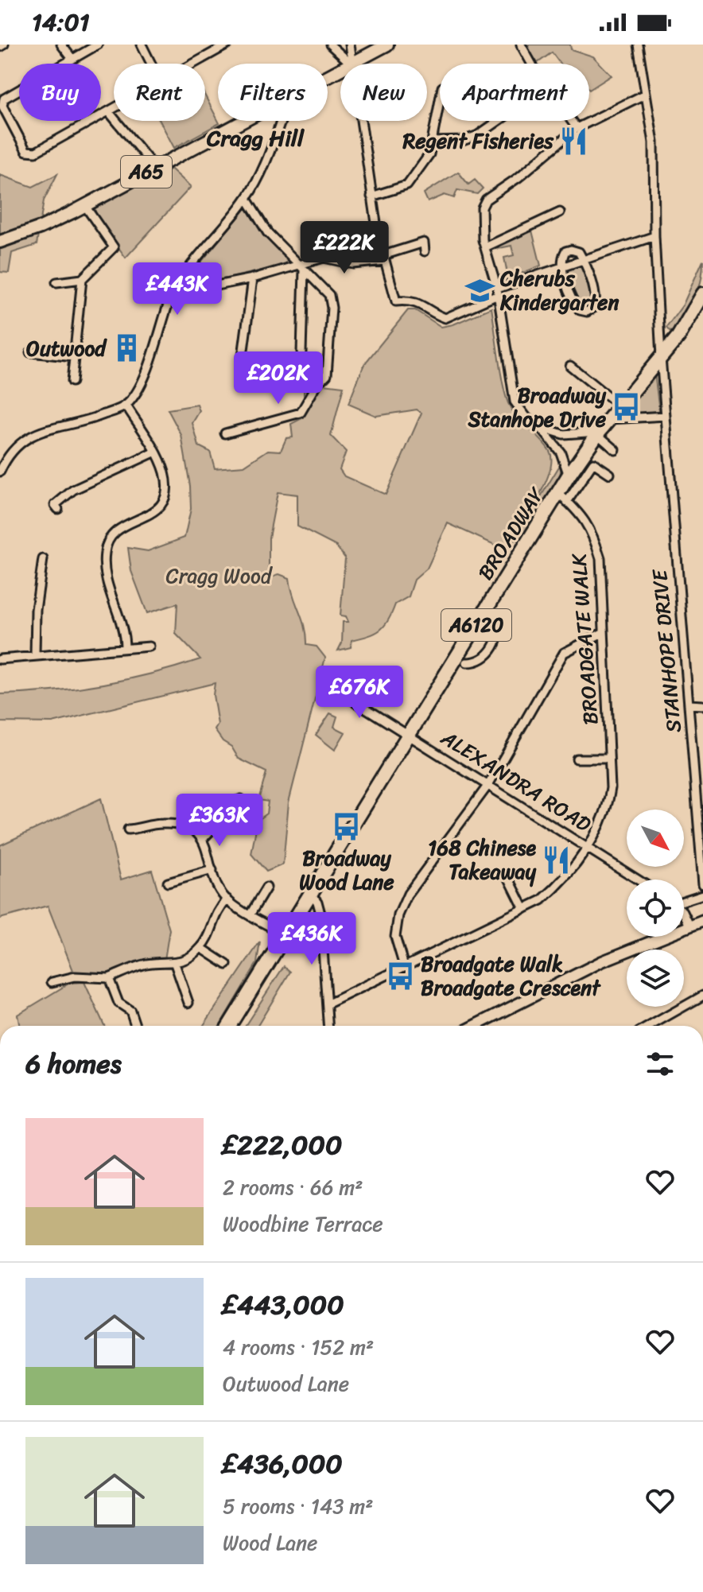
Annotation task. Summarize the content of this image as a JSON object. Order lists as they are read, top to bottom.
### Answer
{
  "streets": {
    "highway": ["BROADWAY", "A6120"],
    "main road": ["A65"],
    "street": ["BROADGATE WALK", "STANHOPE DRIVE", "ALEXANDRA ROAD"]
  },
  "crossings": [
    ["BROADWAY", "BROADGATE WALK"],
    ["BROADWAY", "STANHOPE DRIVE"],
    ["BROADWAY", "ALEXANDRA ROAD"],
    ["BROADGATE WALK", "ALEXANDRA ROAD"]
  ],
  "districts": ["Cragg Hill"],
  "parks": ["Cragg Wood"],
  "places": {
    "restaurant": ["Regent Fisheries", "168 Chinese Takeaway"],
    "school or university": ["Cherubs Kindergarten"],
    "building": ["Outwood"],
    "bus stop": ["Broadway Stanhope Drive", "Broadway Wood Lane", "Broadgate Walk Broadgate Crescent"]
  },
  "north": "bottom right",
  "page": {
    "status": "14:01",
    "chip": [
      "Buy",
      "Rent",
      "Filters",
      "New",
      "Apartment"
    ],
    "price": [
      "£222K",
      "£443K",
      "£202K",
      "£676K",
      "£363K",
      "£436K"
    ],
    "heading": "6 homes",
    "list": [
      {
        "name": "£222,000",
        "note": "2 rooms · 66 m² · Woodbine Terrace"
      },
      {
        "name": "£443,000",
        "note": "4 rooms · 152 m² · Outwood Lane"
      },
      {
        "name": "£436,000",
        "note": "5 rooms · 143 m² · Wood Lane"
      }
    ]
  }
}
